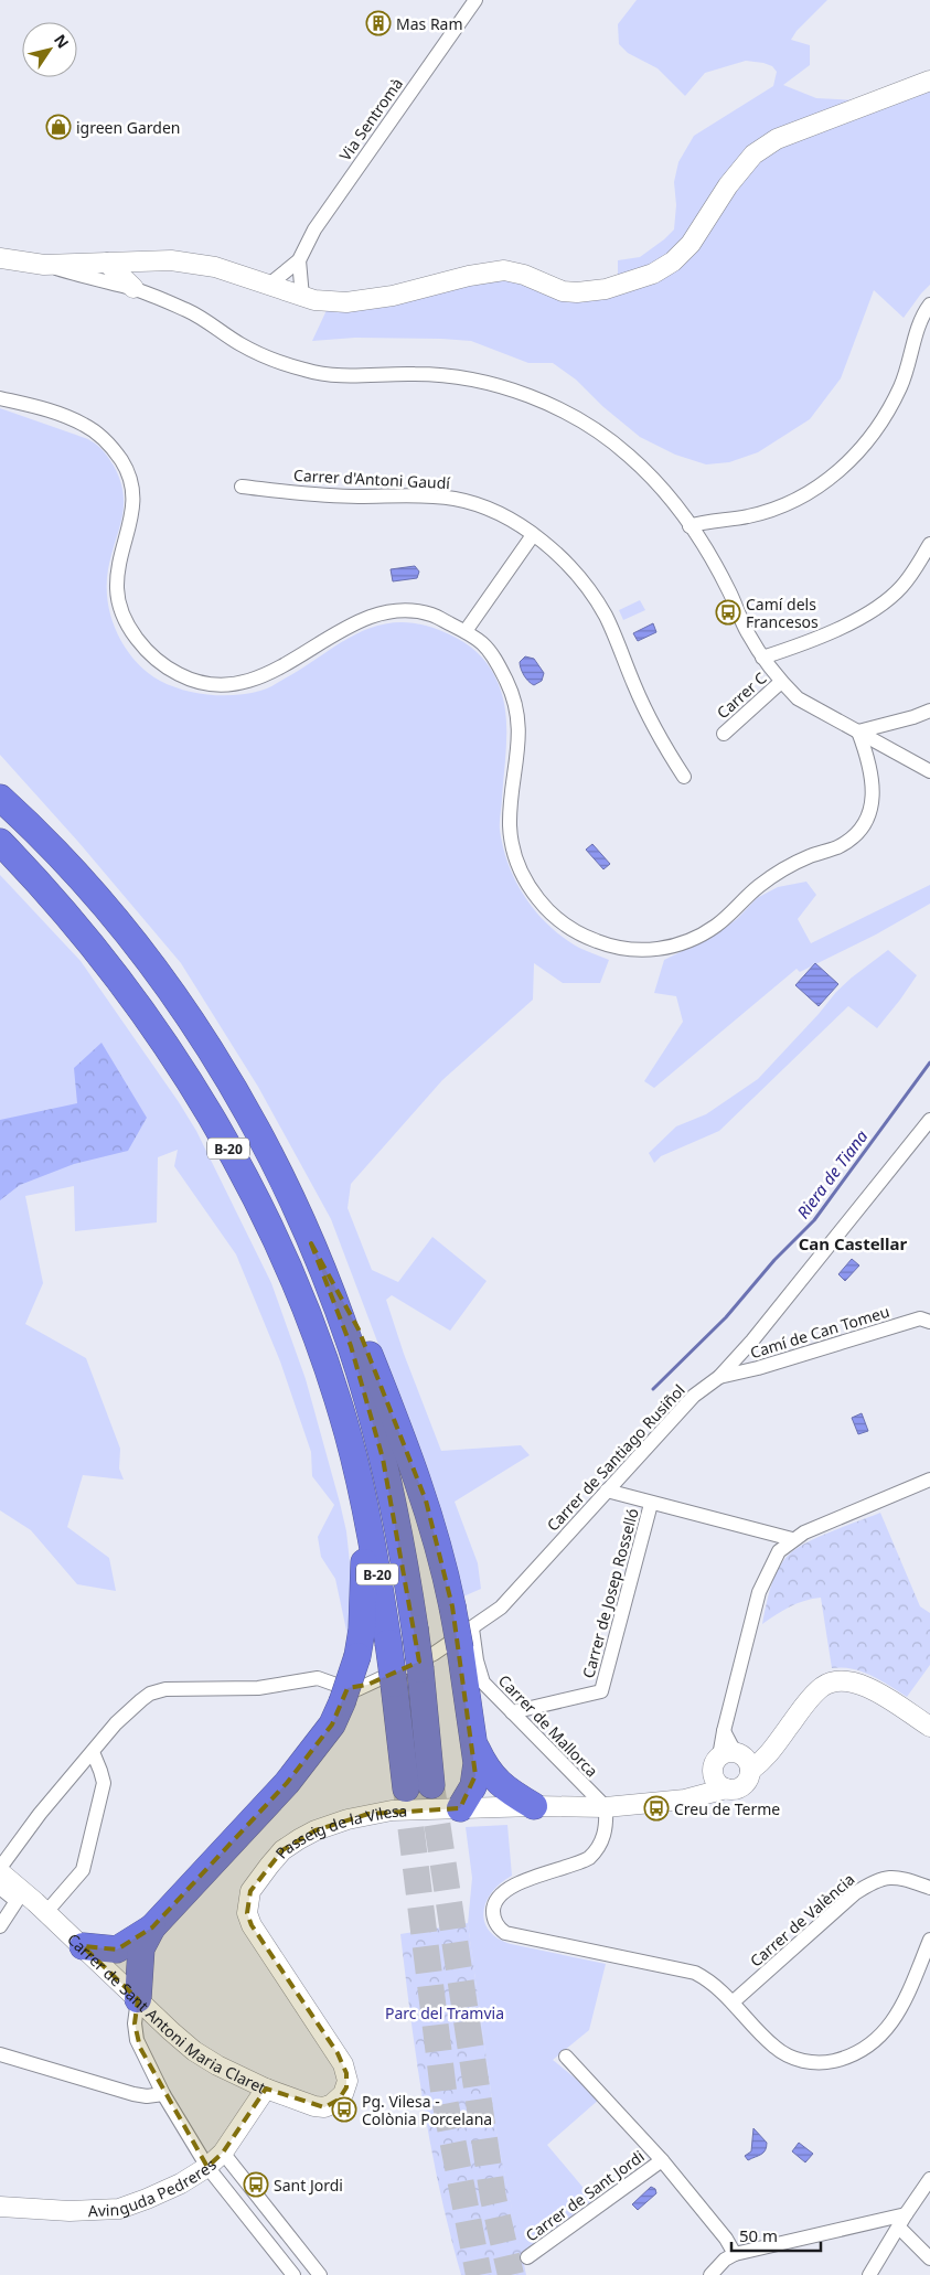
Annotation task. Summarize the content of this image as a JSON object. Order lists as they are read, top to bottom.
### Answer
{
  "streets": {
    "highway": ["B-20"],
    "street": [
      "Via Sentromà",
      "Carrer d'Antoni Gaudí",
      "Carrer C",
      "Camí de Can Tomeu",
      "Carrer de Santiago Rusiñol",
      "Carrer de Josep Rosselló",
      "Carrer de Mallorca",
      "Passeig de la Vilesa",
      "Carrer de València",
      "Carrer de Sant Antoni Maria Claret",
      "Avinguda Pedreres",
      "Carrer de Sant Jordi"
    ]
  },
  "crossings": [
    ["B-20", "Carrer de Santiago Rusiñol"],
    ["B-20", "Carrer de Mallorca"],
    ["B-20", "Passeig de la Vilesa"],
    ["Camí de Can Tomeu", "Carrer de Santiago Rusiñol"],
    ["Carrer de Santiago Rusiñol", "Carrer de Mallorca"],
    ["Carrer de Josep Rosselló", "Carrer de Mallorca"],
    ["Carrer de Mallorca", "Passeig de la Vilesa"],
    ["Passeig de la Vilesa", "Carrer de Sant Antoni Maria Claret"],
    ["Carrer de Sant Antoni Maria Claret", "Avinguda Pedreres"]
  ],
  "districts": ["Can Castellar"],
  "water": ["Riera de Tiana"],
  "parks": ["Parc del Tramvia"],
  "places": {
    "building": ["Mas Ram"],
    "shop": ["igreen Garden"],
    "bus stop": [
      "Camí dels Francesos",
      "Creu de Terme",
      "Pg. Vilesa - Colònia Porcelana",
      "Sant Jordi"
    ]
  },
  "scale_bar": "50 m",
  "north": "top right"
}
